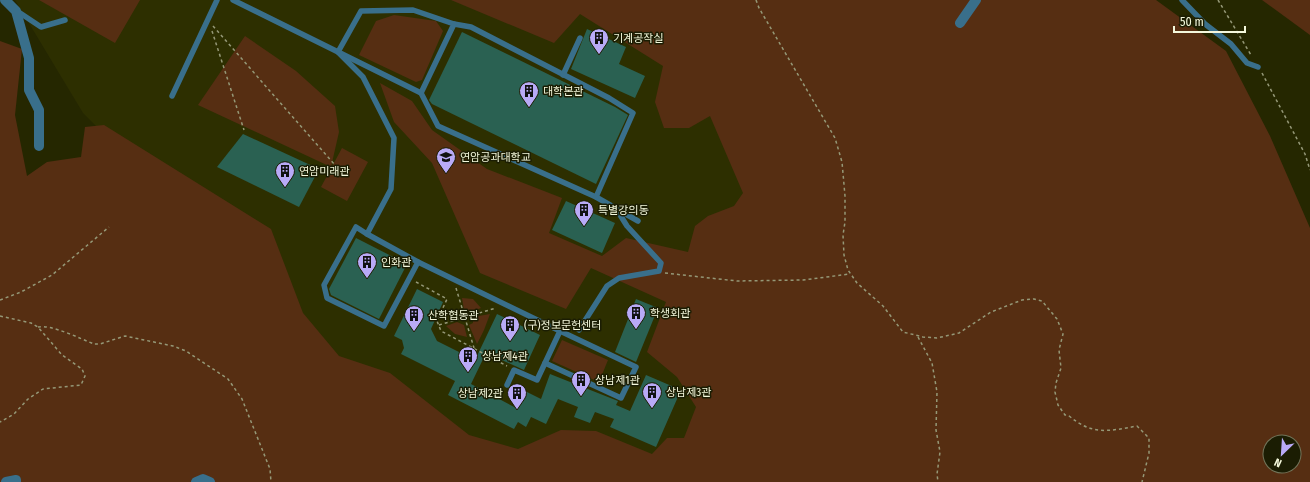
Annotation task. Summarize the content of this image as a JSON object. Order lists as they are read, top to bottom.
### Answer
{
  "places": {
    "building": [
      "기계공작실",
      "대학본관",
      "연암미래관",
      "특별강의동",
      "인화관",
      "학생회관",
      "산학협동관",
      "(구)정보문헌센터",
      "상남제4관",
      "상남제1관",
      "상남제3관",
      "상남제2관"
    ],
    "school or university": ["연암공과대학교"]
  },
  "scale_bar": "50 m",
  "north": "bottom left"
}
